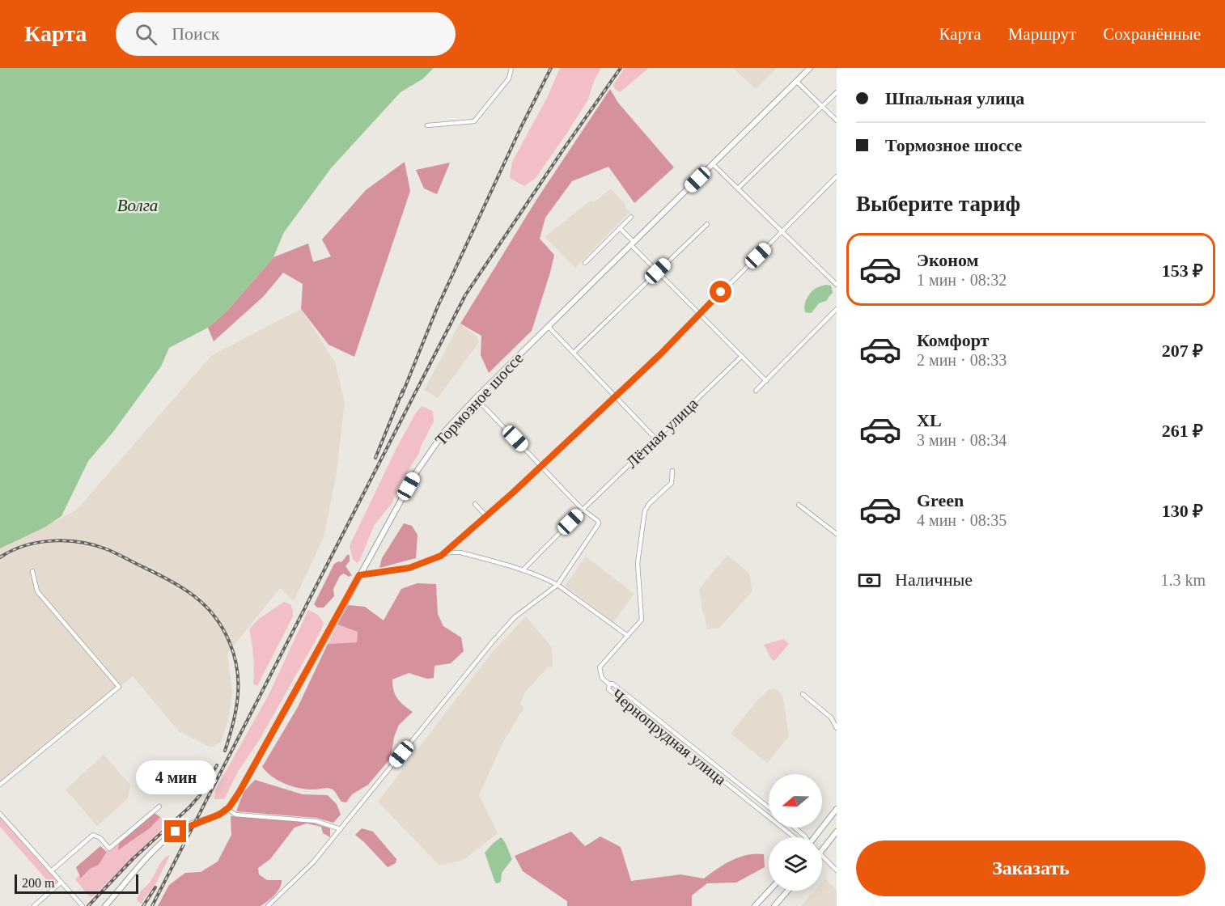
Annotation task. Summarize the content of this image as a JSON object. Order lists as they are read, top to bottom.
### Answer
{
  "streets": {
    "street": ["Тормозное шоссе", "Лётная улица", "Чернопрудная улица"]
  },
  "water": ["Волга"],
  "scale_bar": "200 m",
  "north": "left",
  "page": {
    "header": "Карта",
    "search": "Поиск",
    "nav": ["Карта", "Маршрут", "Сохранённые"],
    "banner": ["Шпальная улица", "Тормозное шоссе"],
    "heading": "Выберите тариф",
    "list": [
      {
        "name": "Эконом",
        "note": "1 мин · 08:32",
        "value": "153 ₽"
      },
      {
        "name": "Комфорт",
        "note": "2 мин · 08:33",
        "value": "207 ₽"
      },
      {
        "name": "XL",
        "note": "3 мин · 08:34",
        "value": "261 ₽"
      },
      {
        "name": "Green",
        "note": "4 мин · 08:35",
        "value": "130 ₽"
      }
    ],
    "pay": ["Наличные", "1.3 km"],
    "bubble": "4 мин",
    "buttons": "Заказать",
    "scale": "200 m"
  }
}
